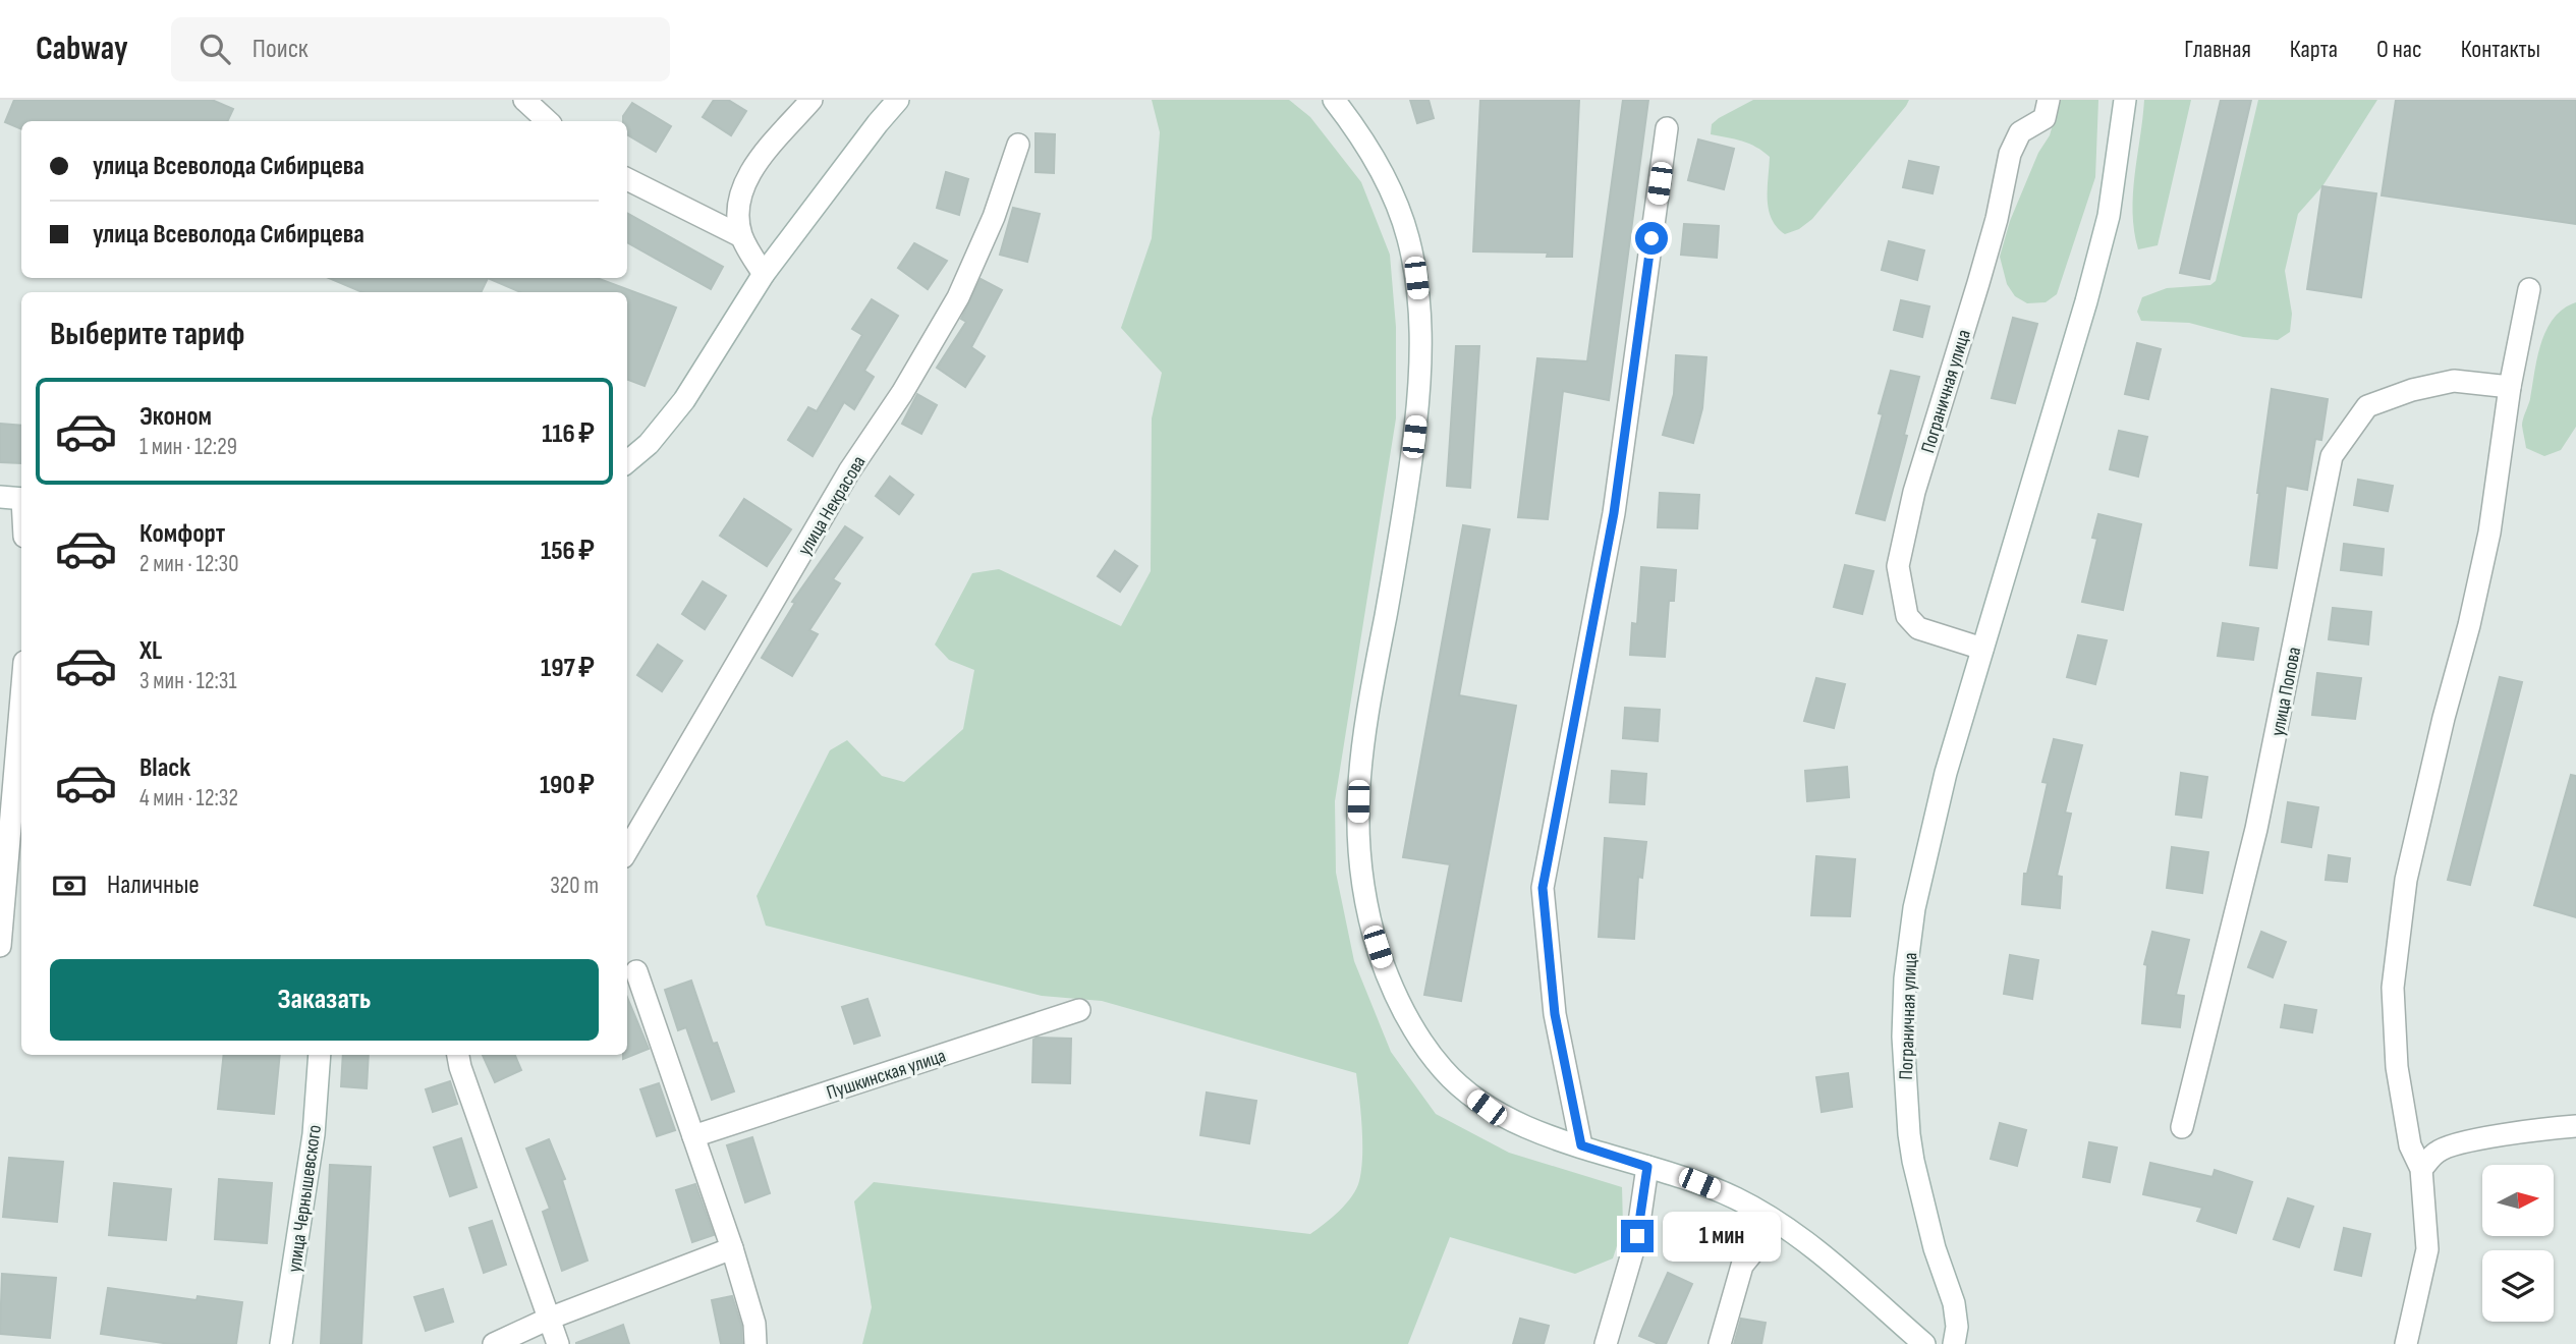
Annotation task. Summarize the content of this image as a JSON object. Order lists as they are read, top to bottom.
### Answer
{
  "streets": {
    "street": [
      "Пограничная улица",
      "улица Некрасова",
      "улица Попова",
      "Пушкинская улица",
      "улица Чернышевского"
    ]
  },
  "north": "right",
  "page": {
    "header": "Cabway",
    "search": "Поиск",
    "nav": [
      "Главная",
      "Карта",
      "О нас",
      "Контакты"
    ],
    "banner": ["улица Всеволода Сибирцева", "улица Всеволода Сибирцева"],
    "heading": "Выберите тариф",
    "list": [
      {
        "name": "Эконом",
        "note": "1 мин · 12:29",
        "value": "116 ₽"
      },
      {
        "name": "Комфорт",
        "note": "2 мин · 12:30",
        "value": "156 ₽"
      },
      {
        "name": "XL",
        "note": "3 мин · 12:31",
        "value": "197 ₽"
      },
      {
        "name": "Black",
        "note": "4 мин · 12:32",
        "value": "190 ₽"
      }
    ],
    "pay": ["Наличные", "320 m"],
    "buttons": "Заказать",
    "bubble": "1 мин"
  }
}
